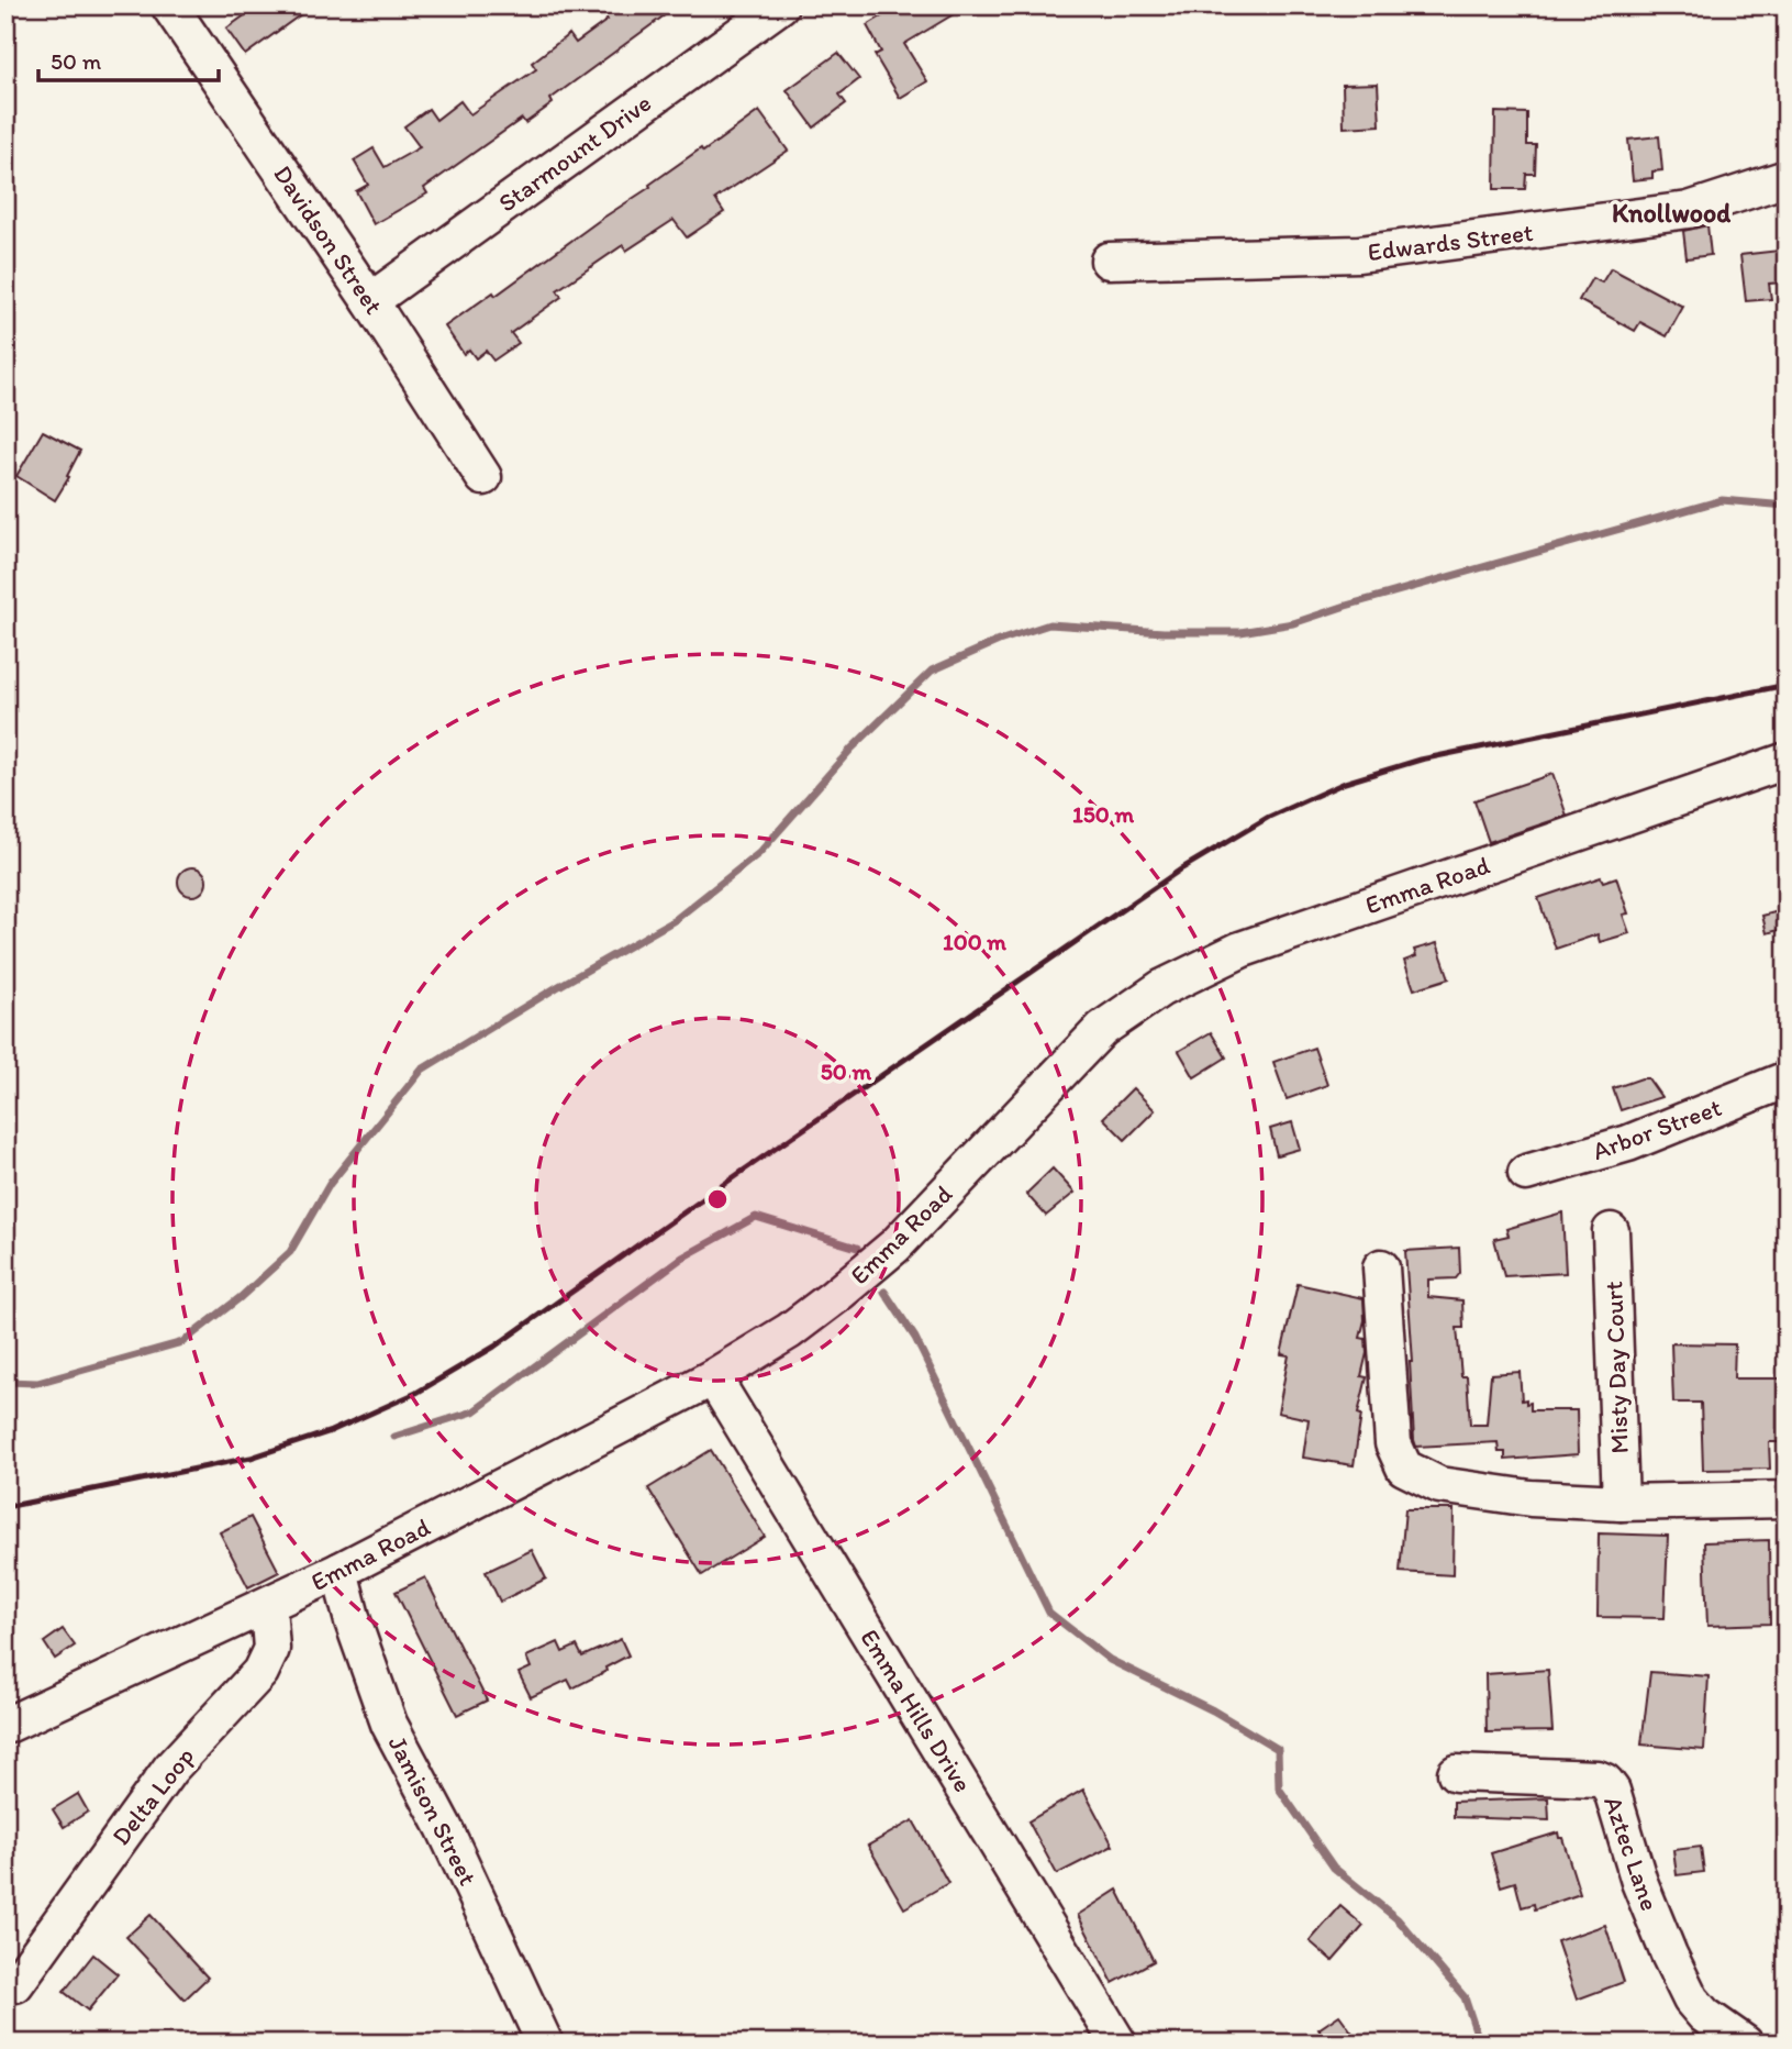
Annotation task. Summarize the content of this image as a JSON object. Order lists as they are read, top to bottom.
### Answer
{
  "streets": {
    "street": [
      "Starmount Drive",
      "Davidson Street",
      "Edwards Street",
      "Emma Road",
      "Arbor Street",
      "Misty Day Court",
      "Emma Hills Drive",
      "Delta Loop",
      "Jamison Street",
      "Aztec Lane"
    ]
  },
  "crossings": [
    ["Starmount Drive", "Davidson Street"],
    ["Emma Road", "Emma Hills Drive"],
    ["Emma Road", "Delta Loop"],
    ["Emma Road", "Jamison Street"]
  ],
  "districts": ["Knollwood"],
  "scale_bar": "50 m",
  "rings": ["150 m", "100 m", "50 m"]
}
